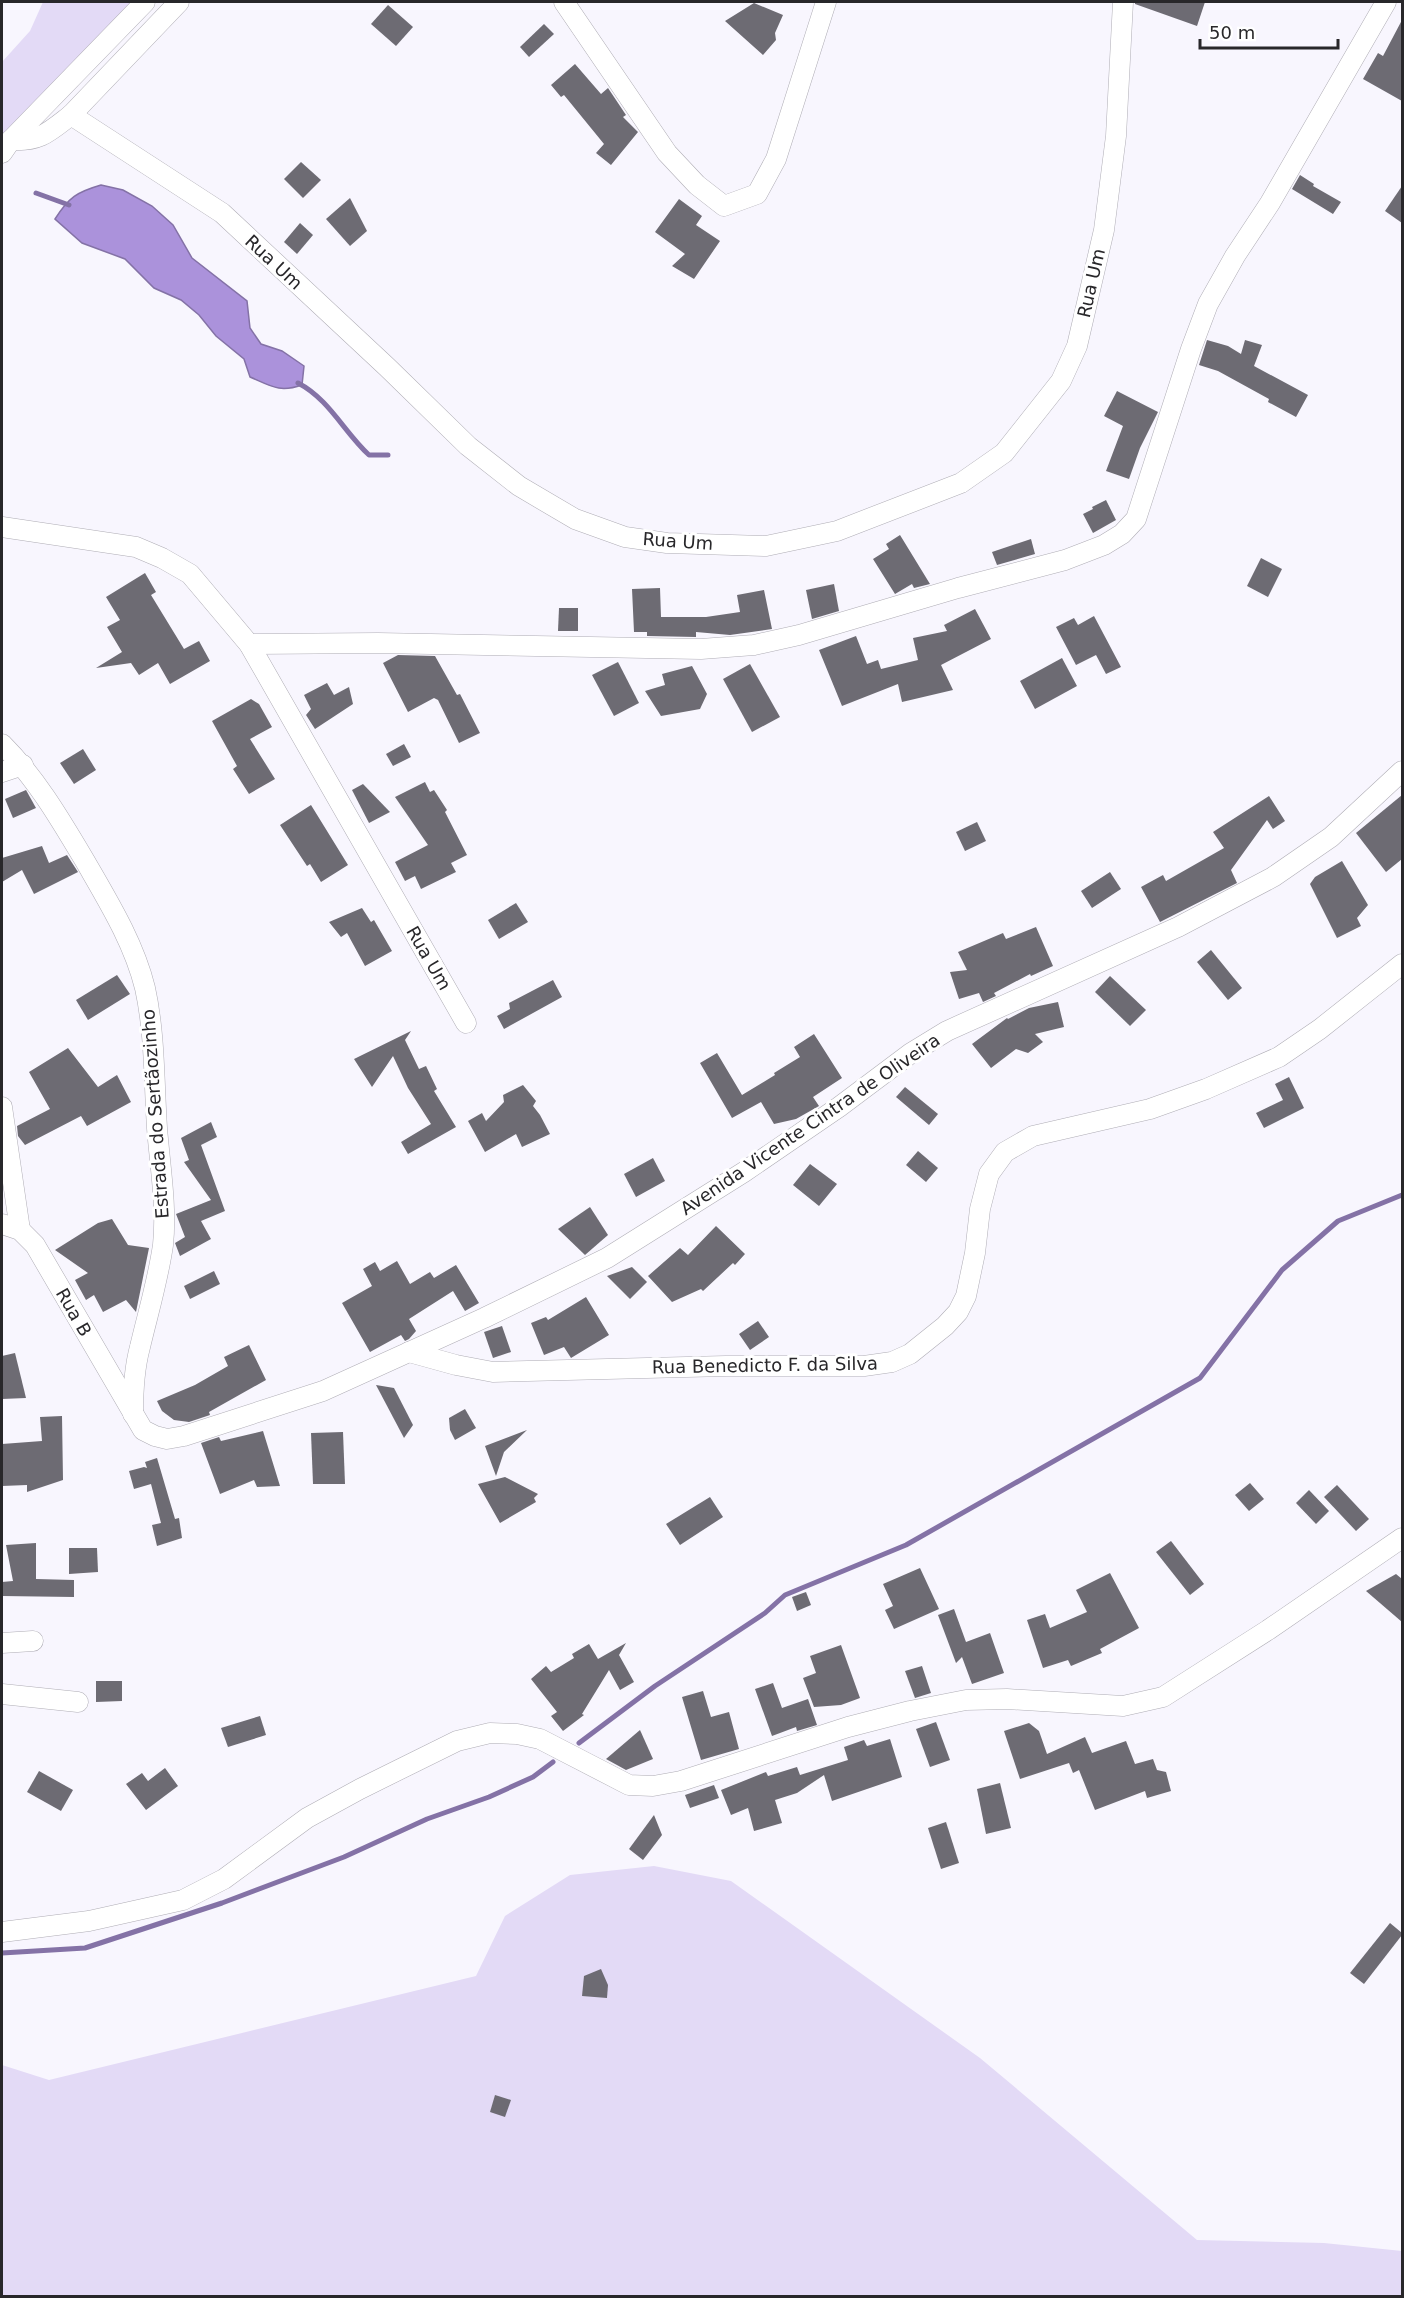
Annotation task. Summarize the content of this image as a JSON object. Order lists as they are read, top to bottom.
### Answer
{
  "streets": {
    "street": [
      "Rua Um",
      "Estrada do Sertãozinho",
      "Avenida Vicente Cintra de Oliveira",
      "Rua B",
      "Rua Benedicto F. da Silva"
    ]
  },
  "crossings": [
    ["Estrada do Sertãozinho", "Avenida Vicente Cintra de Oliveira"],
    ["Estrada do Sertãozinho", "Rua B"],
    ["Avenida Vicente Cintra de Oliveira", "Rua B"],
    ["Avenida Vicente Cintra de Oliveira", "Rua Benedicto F. da Silva"]
  ],
  "scale_bar": "50 m"
}
